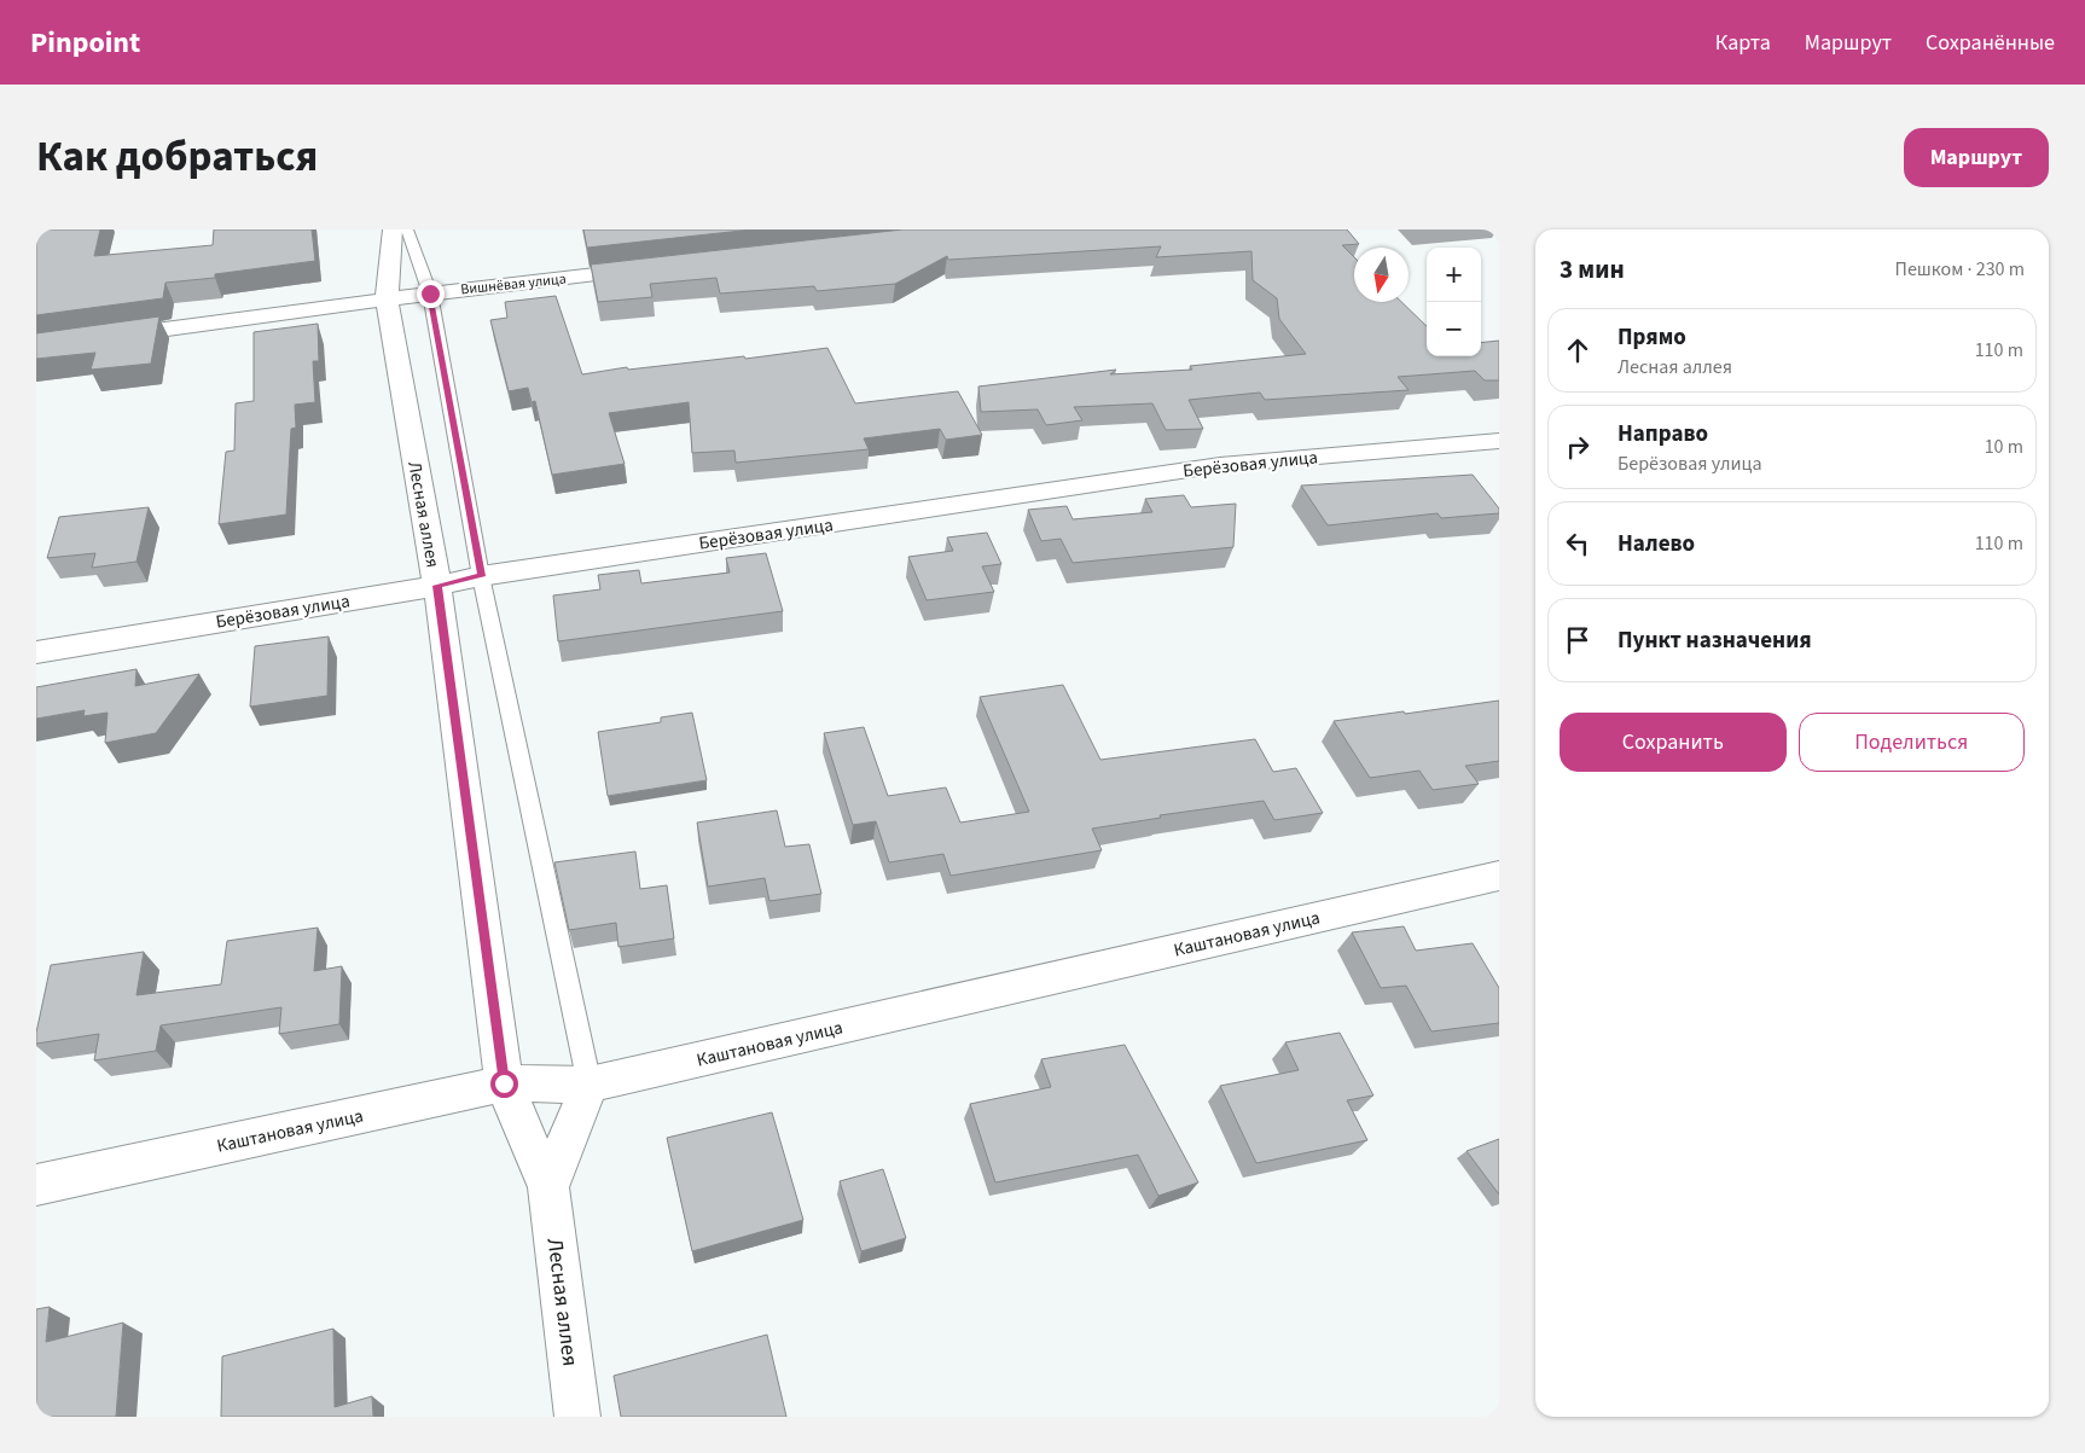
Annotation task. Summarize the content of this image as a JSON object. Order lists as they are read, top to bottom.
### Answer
{
  "streets": {
    "street": [
      "Вишнёвая улица",
      "Берёзовая улица",
      "Лесная аллея",
      "Каштановая улица"
    ]
  },
  "crossings": [
    ["Вишнёвая улица", "Лесная аллея"],
    ["Берёзовая улица", "Лесная аллея"],
    ["Лесная аллея", "Каштановая улица"]
  ],
  "north": "bottom",
  "page": {
    "header": "Pinpoint",
    "nav": ["Карта", "Маршрут", "Сохранённые"],
    "title": "Как добраться",
    "buttons": [
      "Маршрут",
      ["Сохранить", "Поделиться"]
    ],
    "heading": ["3 мин", "Пешком · 230 m"],
    "map_buttons": ["+", "−"],
    "list": [
      ["Прямо", "Лесная аллея", "110 m"],
      ["Направо", "Берёзовая улица", "10 m"],
      ["Налево", "110 m"],
      "Пункт назначения"
    ]
  }
}
